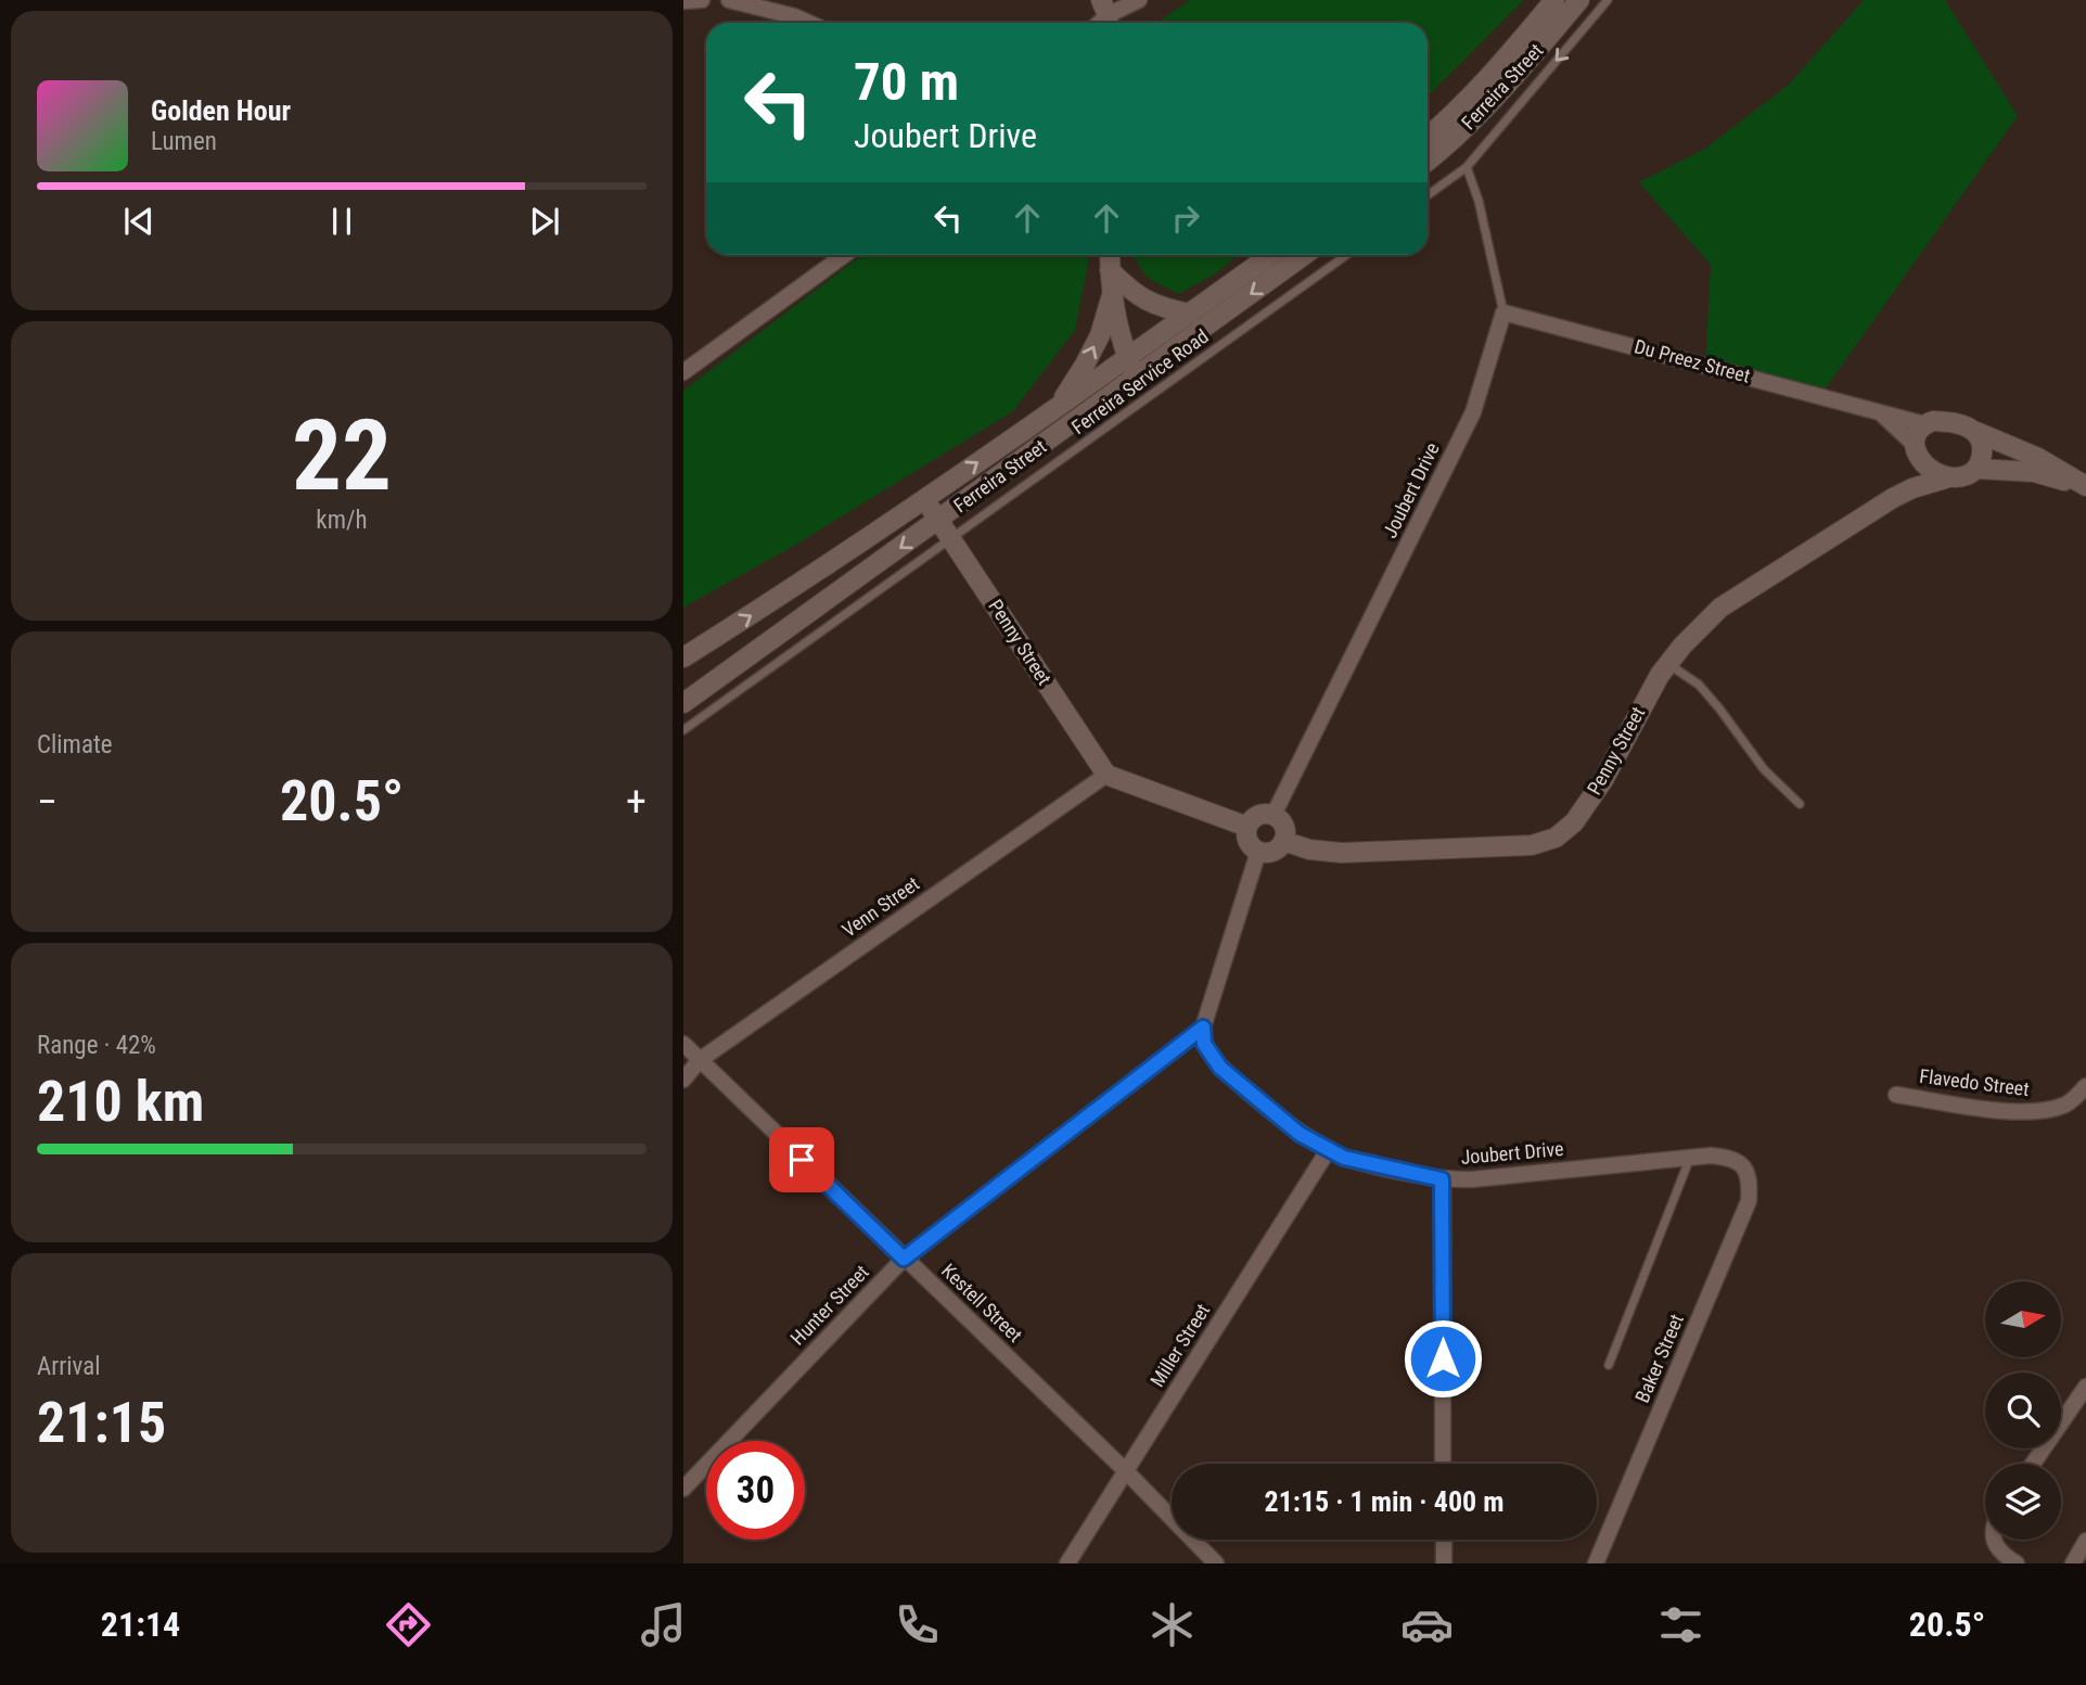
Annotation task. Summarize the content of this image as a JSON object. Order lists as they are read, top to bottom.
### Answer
{
  "streets": {
    "main road": ["Ferreira Street", "Penny Street"],
    "street": [
      "Du Preez Street",
      "Joubert Drive",
      "Venn Street",
      "Flavedo Street",
      "Kestell Street",
      "Hunter Street",
      "Miller Street",
      "Baker Street"
    ],
    "lane": ["Ferreira Service Road"]
  },
  "crossings": [
    ["Ferreira Street", "Penny Street"],
    ["Du Preez Street", "Joubert Drive"],
    ["Du Preez Street", "Penny Street"],
    ["Ferreira Service Road", "Penny Street"],
    ["Joubert Drive", "Penny Street"],
    ["Joubert Drive", "Hunter Street"],
    ["Joubert Drive", "Miller Street"],
    ["Joubert Drive", "Baker Street"],
    ["Penny Street", "Venn Street"],
    ["Venn Street", "Kestell Street"],
    ["Kestell Street", "Hunter Street"],
    ["Kestell Street", "Miller Street"]
  ],
  "north": "right",
  "page": {
    "turn": ["70 m", "Joubert Drive"],
    "song": ["Golden Hour", "Lumen"],
    "tile": [
      ["22", "km/h"],
      "Climate",
      ["Range · 42%", "210 km"],
      ["Arrival", "21:15"]
    ],
    "heat": ["−", "20.5°", "+"],
    "limit": "30",
    "trip": "21:15 · 1 min · 400 m",
    "tabs": ["21:14", "20.5°"]
  }
}
